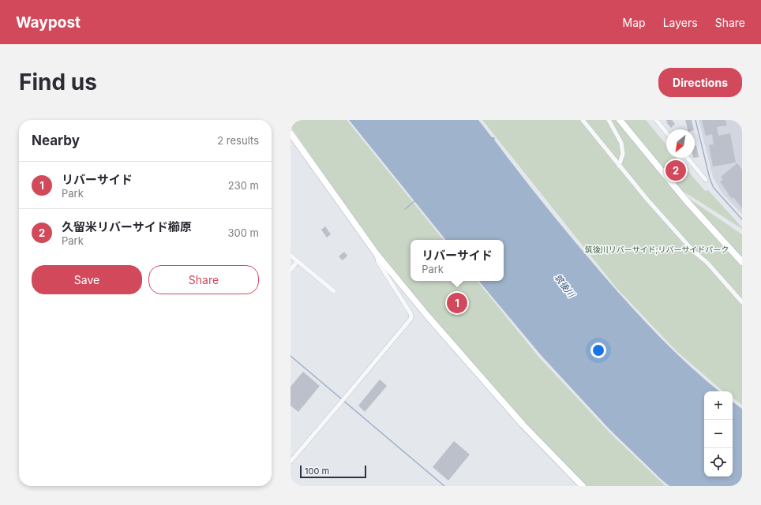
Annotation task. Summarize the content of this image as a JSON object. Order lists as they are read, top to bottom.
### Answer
{
  "water": ["筑後川"],
  "parks": ["筑後川リバーサイド;リバーサイドパーク"],
  "scale_bar": "100 m",
  "north": "bottom left",
  "page": {
    "header": "Waypost",
    "nav": ["Map", "Layers", "Share"],
    "buttons": [
      "Directions",
      ["Save", "Share"]
    ],
    "title": "Find us",
    "heading": ["Nearby", "2 results"],
    "pins": ["2", "1"],
    "list": [
      {
        "mark": "1",
        "name": "リバーサイド",
        "note": "Park",
        "value": "230 m"
      },
      {
        "mark": "2",
        "name": "久留米リバーサイド櫛原",
        "note": "Park",
        "value": "300 m"
      }
    ],
    "popup": ["リバーサイド", "Park"],
    "map_buttons": ["+", "−"],
    "scale": "100 m"
  }
}
